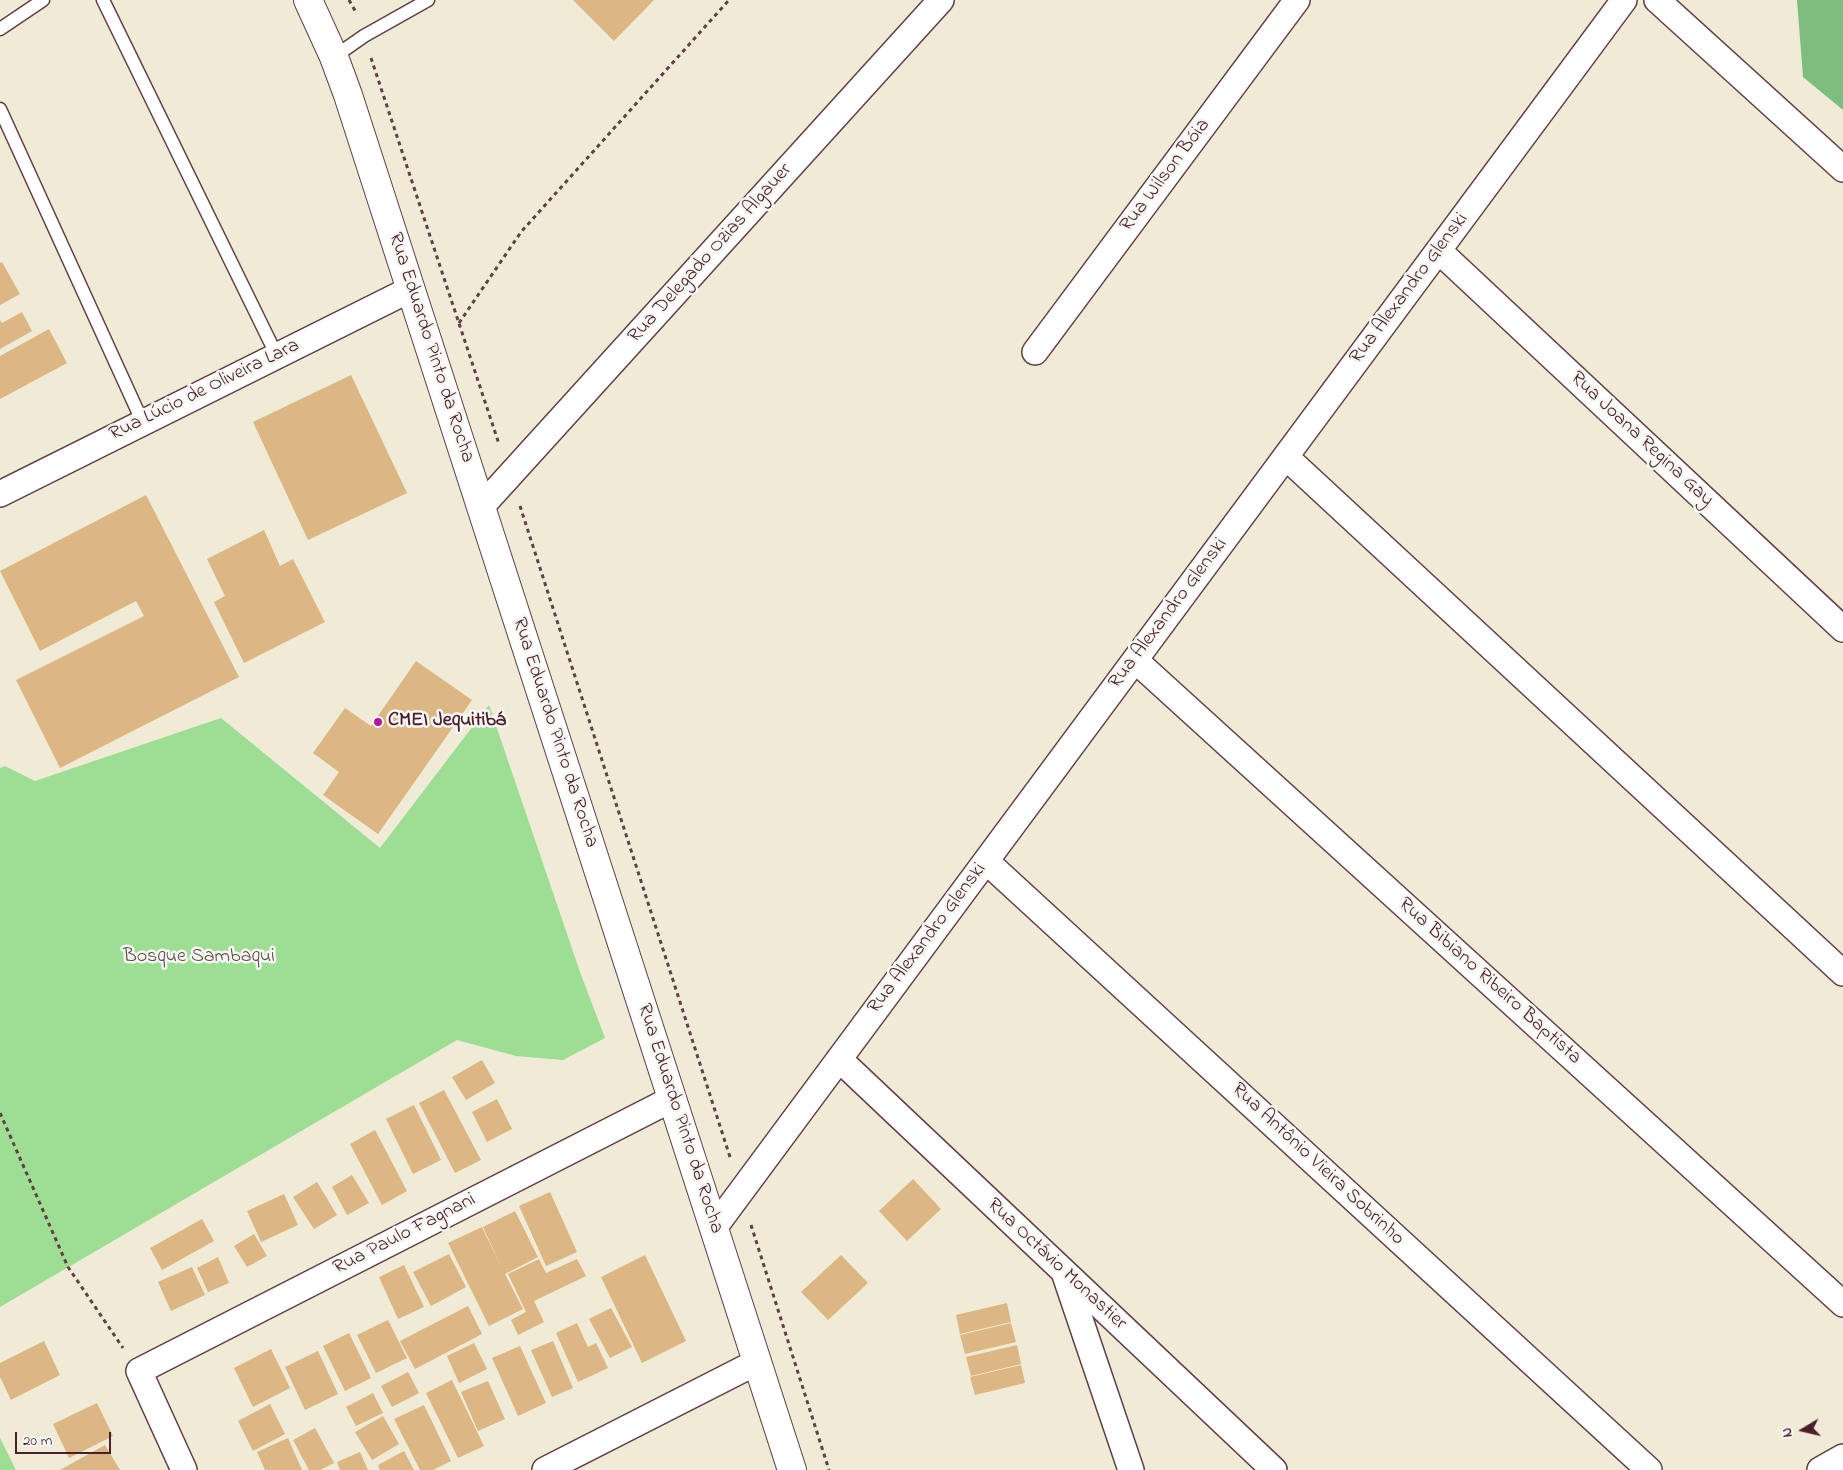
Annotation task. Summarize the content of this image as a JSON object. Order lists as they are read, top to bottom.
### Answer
{
  "streets": {
    "main road": ["Rua Eduardo Pinto da Rocha"],
    "street": [
      "Rua Wilson Bóia",
      "Rua Delegado Ozias Algauer",
      "Rua Alexandro Glenski",
      "Rua Lúcio de Oliveira Lara",
      "Rua Joana Regina Gay",
      "Rua Bibiano Ribeiro Baptista",
      "Rua Antônio Vieira Sobrinho",
      "Rua Paulo Fagnani",
      "Rua Octávio Monastier"
    ]
  },
  "crossings": [
    ["Rua Delegado Ozias Algauer", "Rua Eduardo Pinto da Rocha"],
    ["Rua Alexandro Glenski", "Rua Eduardo Pinto da Rocha"],
    ["Rua Alexandro Glenski", "Rua Joana Regina Gay"],
    ["Rua Alexandro Glenski", "Rua Bibiano Ribeiro Baptista"],
    ["Rua Alexandro Glenski", "Rua Antônio Vieira Sobrinho"],
    ["Rua Alexandro Glenski", "Rua Octávio Monastier"],
    ["Rua Eduardo Pinto da Rocha", "Rua Lúcio de Oliveira Lara"],
    ["Rua Eduardo Pinto da Rocha", "Rua Paulo Fagnani"]
  ],
  "parks": ["Bosque Sambaqui"],
  "places": ["CMEI Jequitibá"],
  "scale_bar": "20 m",
  "north": "left"
}
